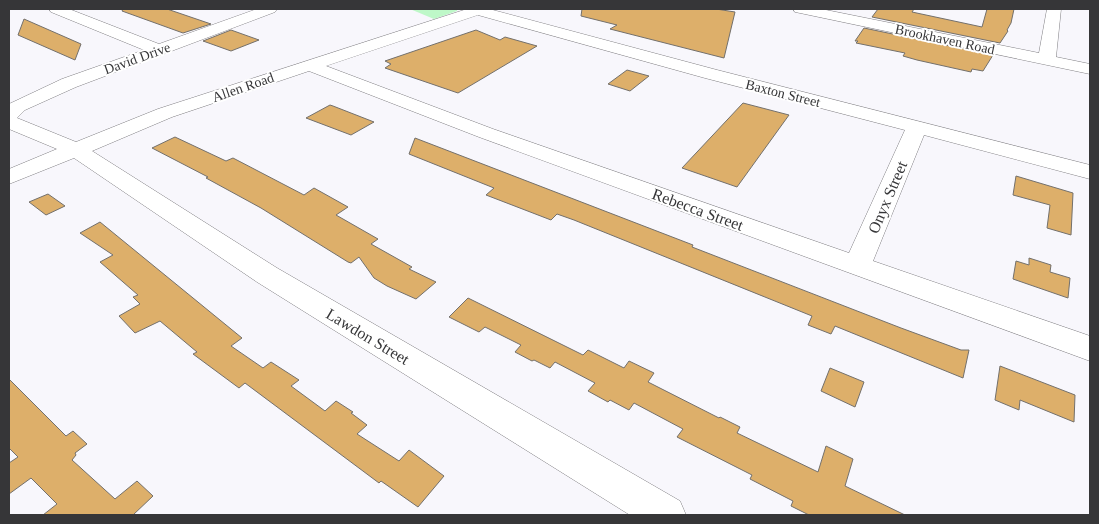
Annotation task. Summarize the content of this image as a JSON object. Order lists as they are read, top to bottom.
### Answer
{
  "streets": {
    "street": [
      "Brookhaven Road",
      "David Drive",
      "Allen Road",
      "Baxton Street",
      "Onyx Street",
      "Rebecca Street",
      "Lawdon Street"
    ]
  },
  "crossings": [
    ["Allen Road", "Baxton Street"],
    ["Allen Road", "Rebecca Street"],
    ["Allen Road", "Lawdon Street"],
    ["Baxton Street", "Onyx Street"],
    ["Onyx Street", "Rebecca Street"]
  ]
}
